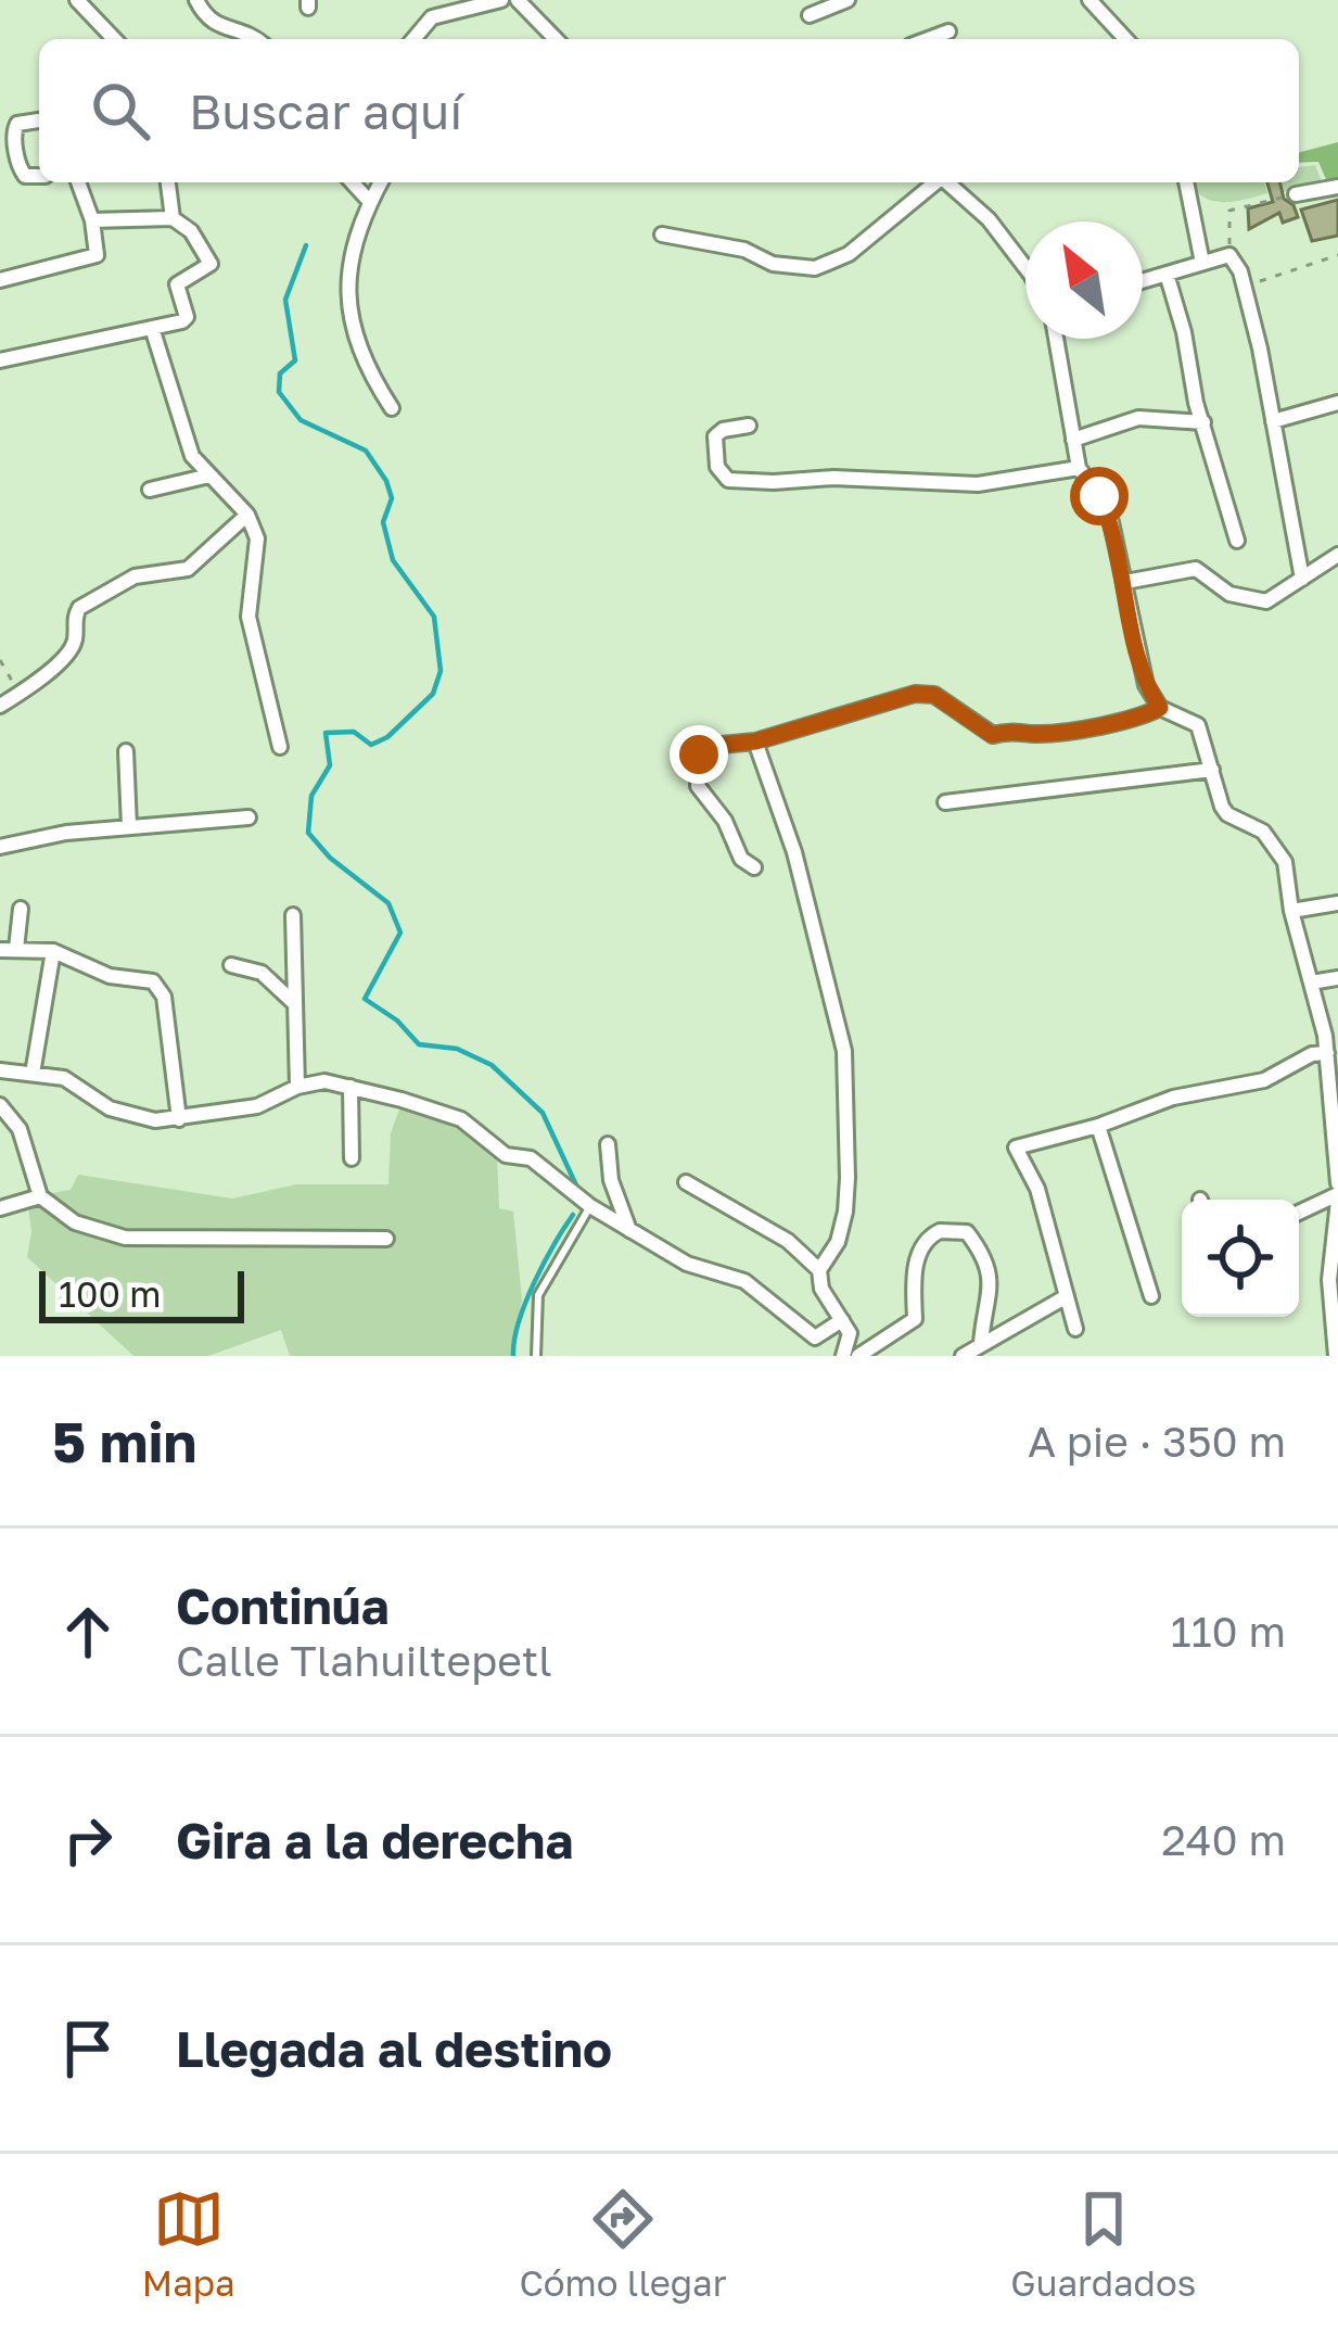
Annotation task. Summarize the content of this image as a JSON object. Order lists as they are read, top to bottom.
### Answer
{
  "scale_bar": "100 m",
  "north": "top left",
  "page": {
    "search": "Buscar aquí",
    "scale": "100 m",
    "heading": ["5 min", "A pie · 350 m"],
    "list": [
      ["Continúa", "Calle Tlahuiltepetl", "110 m"],
      ["Gira a la derecha", "240 m"],
      "Llegada al destino"
    ],
    "nav": ["Mapa", "Cómo llegar", "Guardados"]
  }
}
